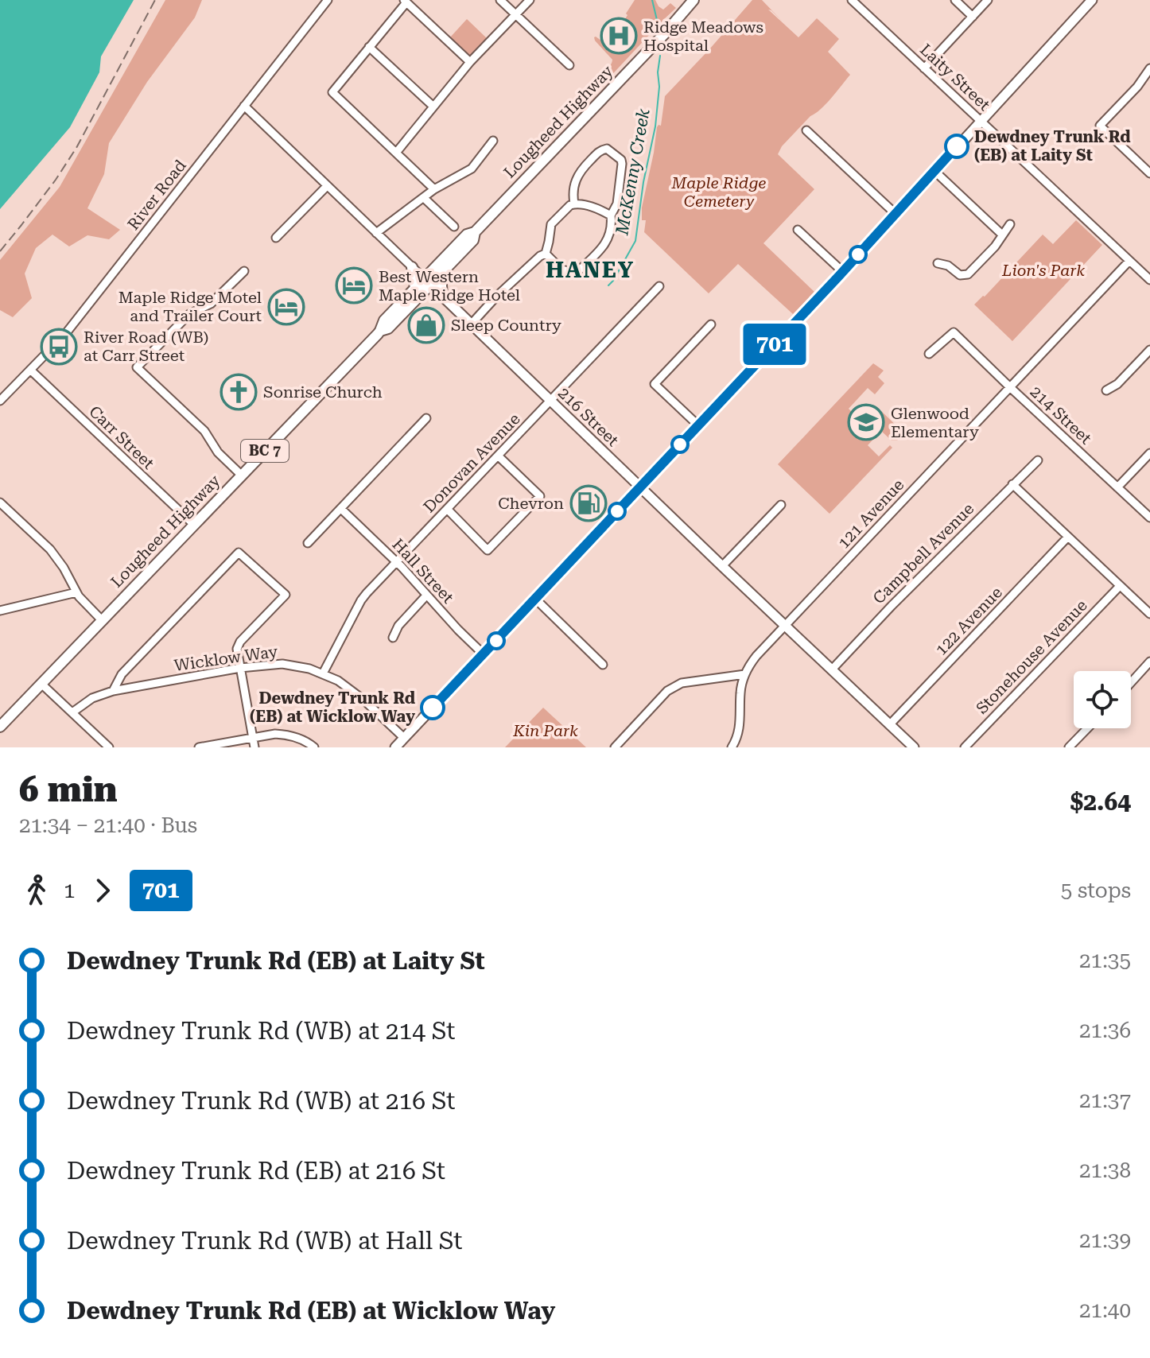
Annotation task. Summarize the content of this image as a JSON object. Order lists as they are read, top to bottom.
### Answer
{
  "streets": {
    "highway": ["Lougheed Highway", "BC 7"],
    "main road": ["216 Street"],
    "street": [
      "Laity Street",
      "River Road",
      "214 Street",
      "Carr Street",
      "Donovan Avenue",
      "121 Avenue",
      "Campbell Avenue",
      "Hall Street",
      "122 Avenue",
      "Stonehouse Avenue",
      "Wicklow Way"
    ]
  },
  "crossings": [
    ["Laity Street", "121 Avenue"],
    ["Lougheed Highway", "216 Street"],
    ["Lougheed Highway", "Carr Street"],
    ["River Road", "216 Street"],
    ["River Road", "Carr Street"],
    ["214 Street", "121 Avenue"],
    ["216 Street", "Donovan Avenue"],
    ["216 Street", "121 Avenue"],
    ["216 Street", "Campbell Avenue"],
    ["216 Street", "122 Avenue"],
    ["Donovan Avenue", "Hall Street"],
    ["Donovan Avenue", "Wicklow Way"]
  ],
  "districts": ["HANEY"],
  "water": ["McKenny Creek"],
  "parks": ["Maple Ridge Cemetery", "Lion's Park", "Kin Park"],
  "places": {
    "hospital": ["Ridge Meadows Hospital"],
    "other": ["Dewdney Trunk Rd (EB) at Laity St", "Dewdney Trunk Rd (EB) at Wicklow Way"],
    "hotel": ["Best Western Maple Ridge Hotel", "Maple Ridge Motel and Trailer Court"],
    "shop": ["Sleep Country"],
    "bus stop": ["River Road (WB) at Carr Street"],
    "church": ["Sonrise Church"],
    "school or university": ["Glenwood Elementary"],
    "fuel station": ["Chevron"]
  },
  "lines": ["bus line 701"],
  "page": {
    "on_map": "701",
    "heading": ["6 min", "21:34 – 21:40 · Bus", "$2.64"],
    "legs": ["1", "701", "5 stops"],
    "list": [
      {
        "name": "Dewdney Trunk Rd (EB) at Laity St",
        "value": "21:35"
      },
      {
        "name": "Dewdney Trunk Rd (WB) at 214 St",
        "value": "21:36"
      },
      {
        "name": "Dewdney Trunk Rd (WB) at 216 St",
        "value": "21:37"
      },
      {
        "name": "Dewdney Trunk Rd (EB) at 216 St",
        "value": "21:38"
      },
      {
        "name": "Dewdney Trunk Rd (WB) at Hall St",
        "value": "21:39"
      },
      {
        "name": "Dewdney Trunk Rd (EB) at Wicklow Way",
        "value": "21:40"
      }
    ]
  }
}
